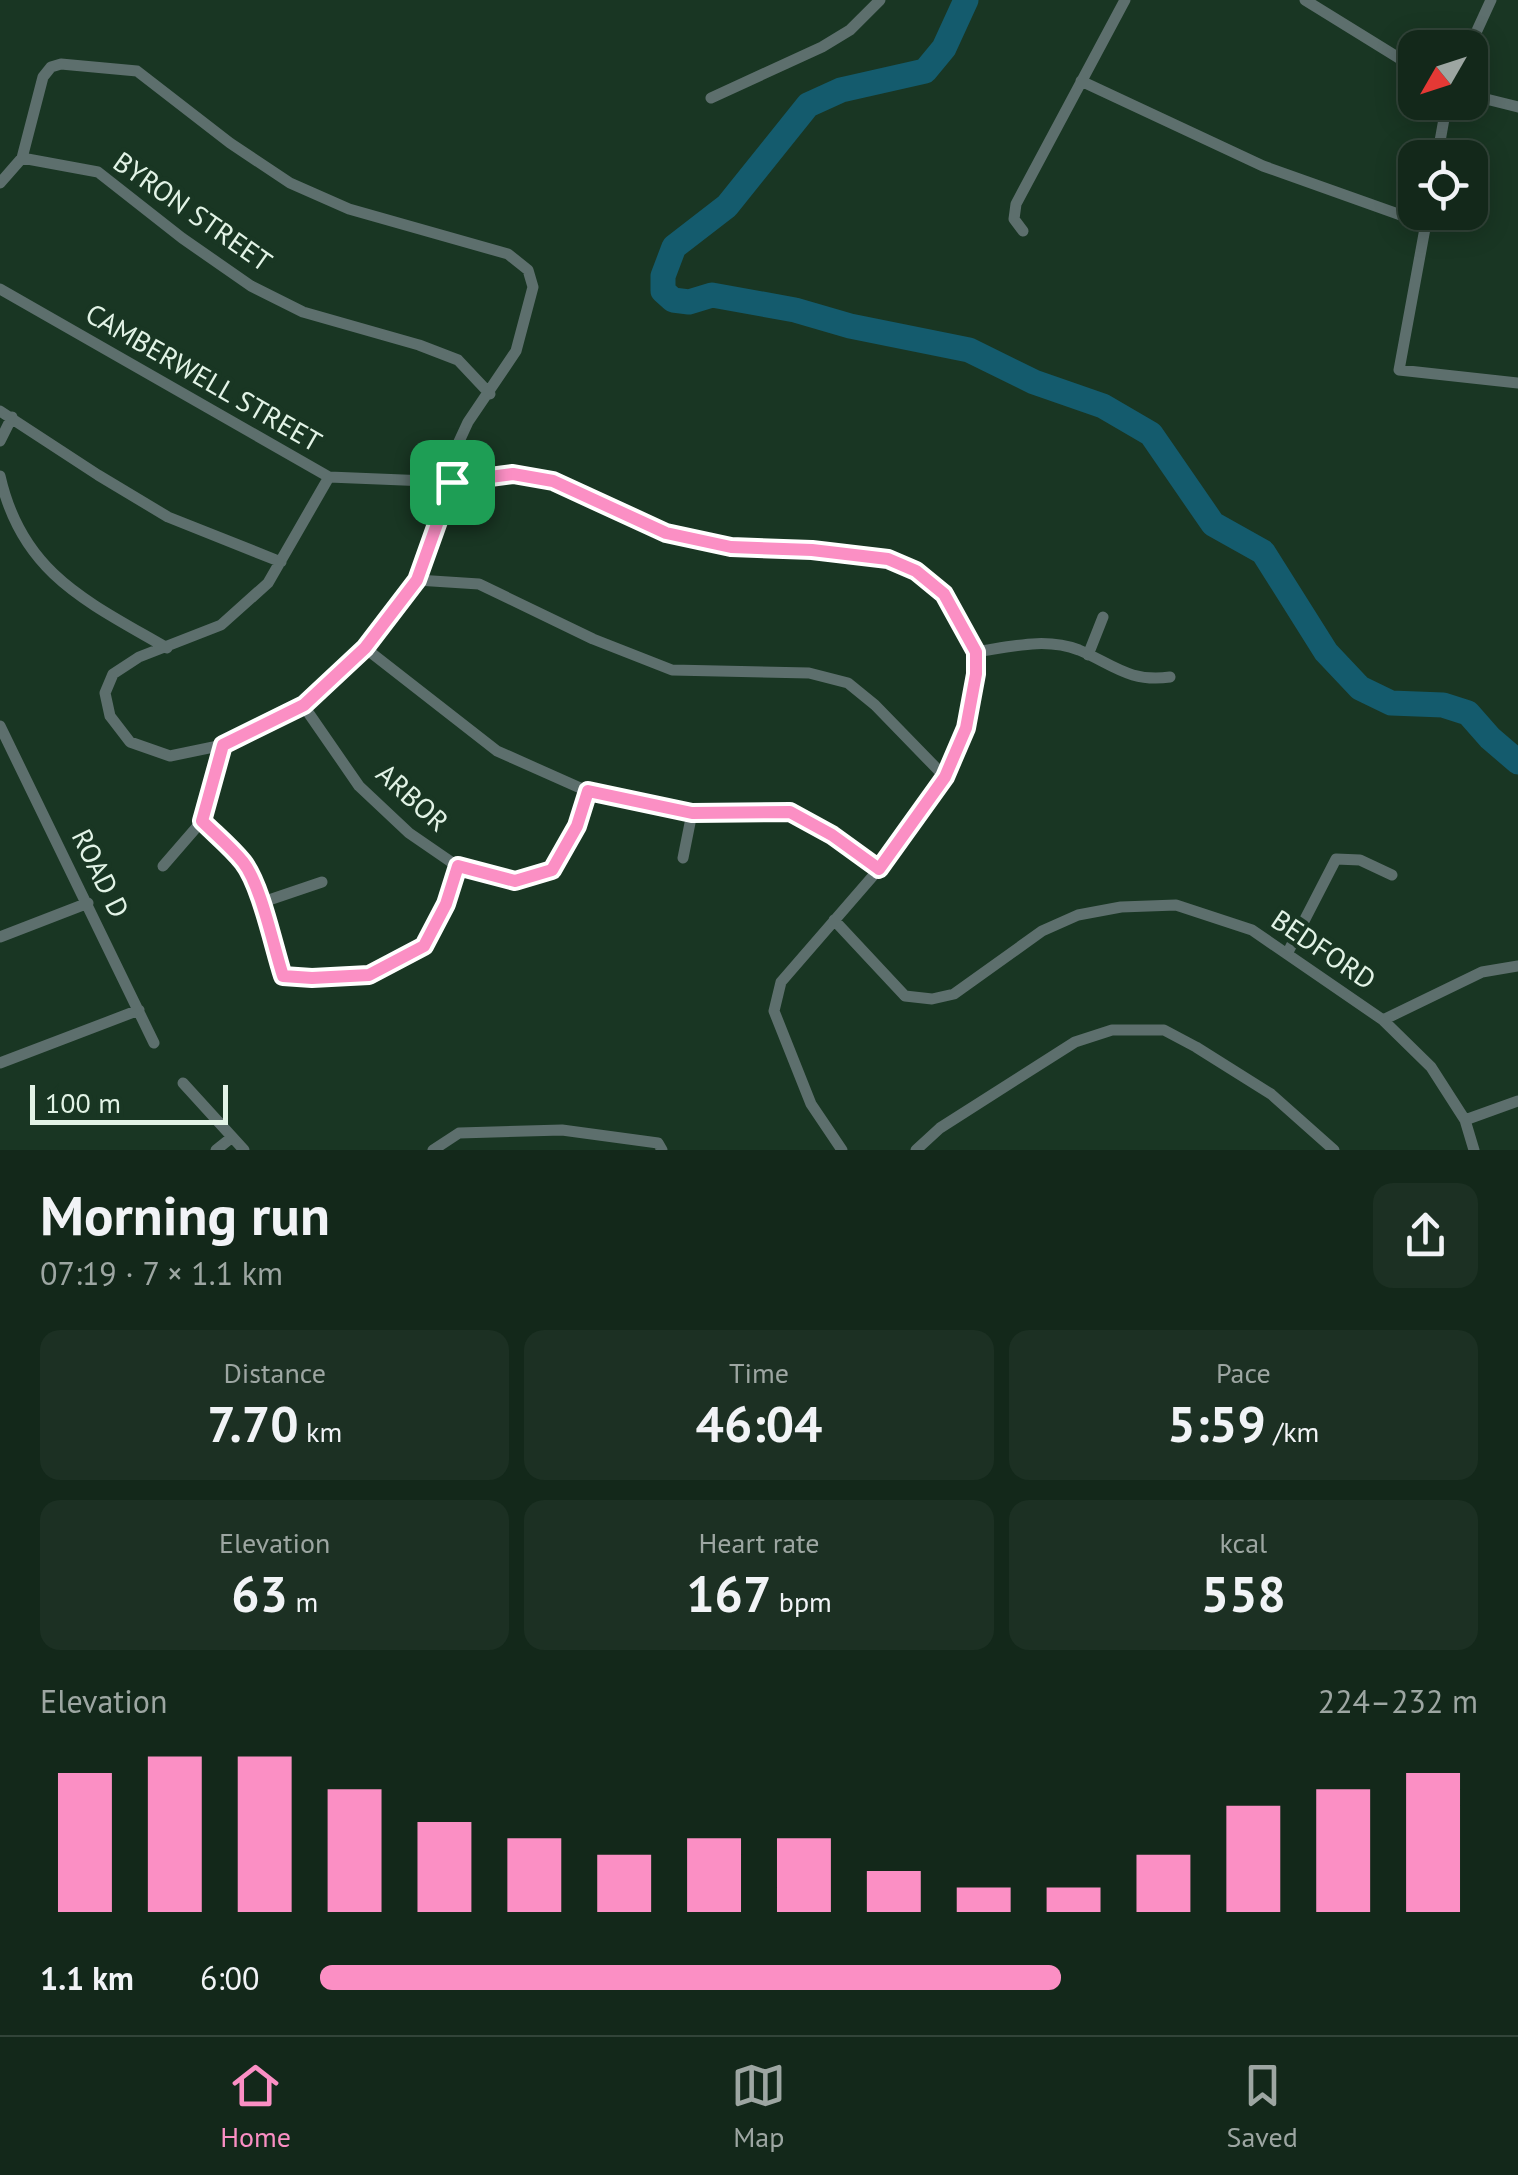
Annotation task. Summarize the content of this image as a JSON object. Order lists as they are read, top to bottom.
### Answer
{
  "streets": {
    "street": [
      "BYRON STREET",
      "CAMBERWELL STREET",
      "ARBOR",
      "ROAD D",
      "BEDFORD"
    ]
  },
  "scale_bar": "100 m",
  "north": "bottom left",
  "page": {
    "scale": "100 m",
    "heading": ["Morning run", "07:19 · 7 × 1.1 km"],
    "stats": [
      ["Distance", "7.70 km"],
      ["Time", "46:04"],
      ["Pace", "5:59 /km"],
      ["Elevation", "63 m"],
      ["Heart rate", "167 bpm"],
      ["kcal", "558"]
    ],
    "chart": ["Elevation", "224–232 m"],
    "list": [
      {
        "name": "1.1 km",
        "note": "6:00"
      }
    ],
    "tabs": ["Home", "Map", "Saved"]
  }
}
